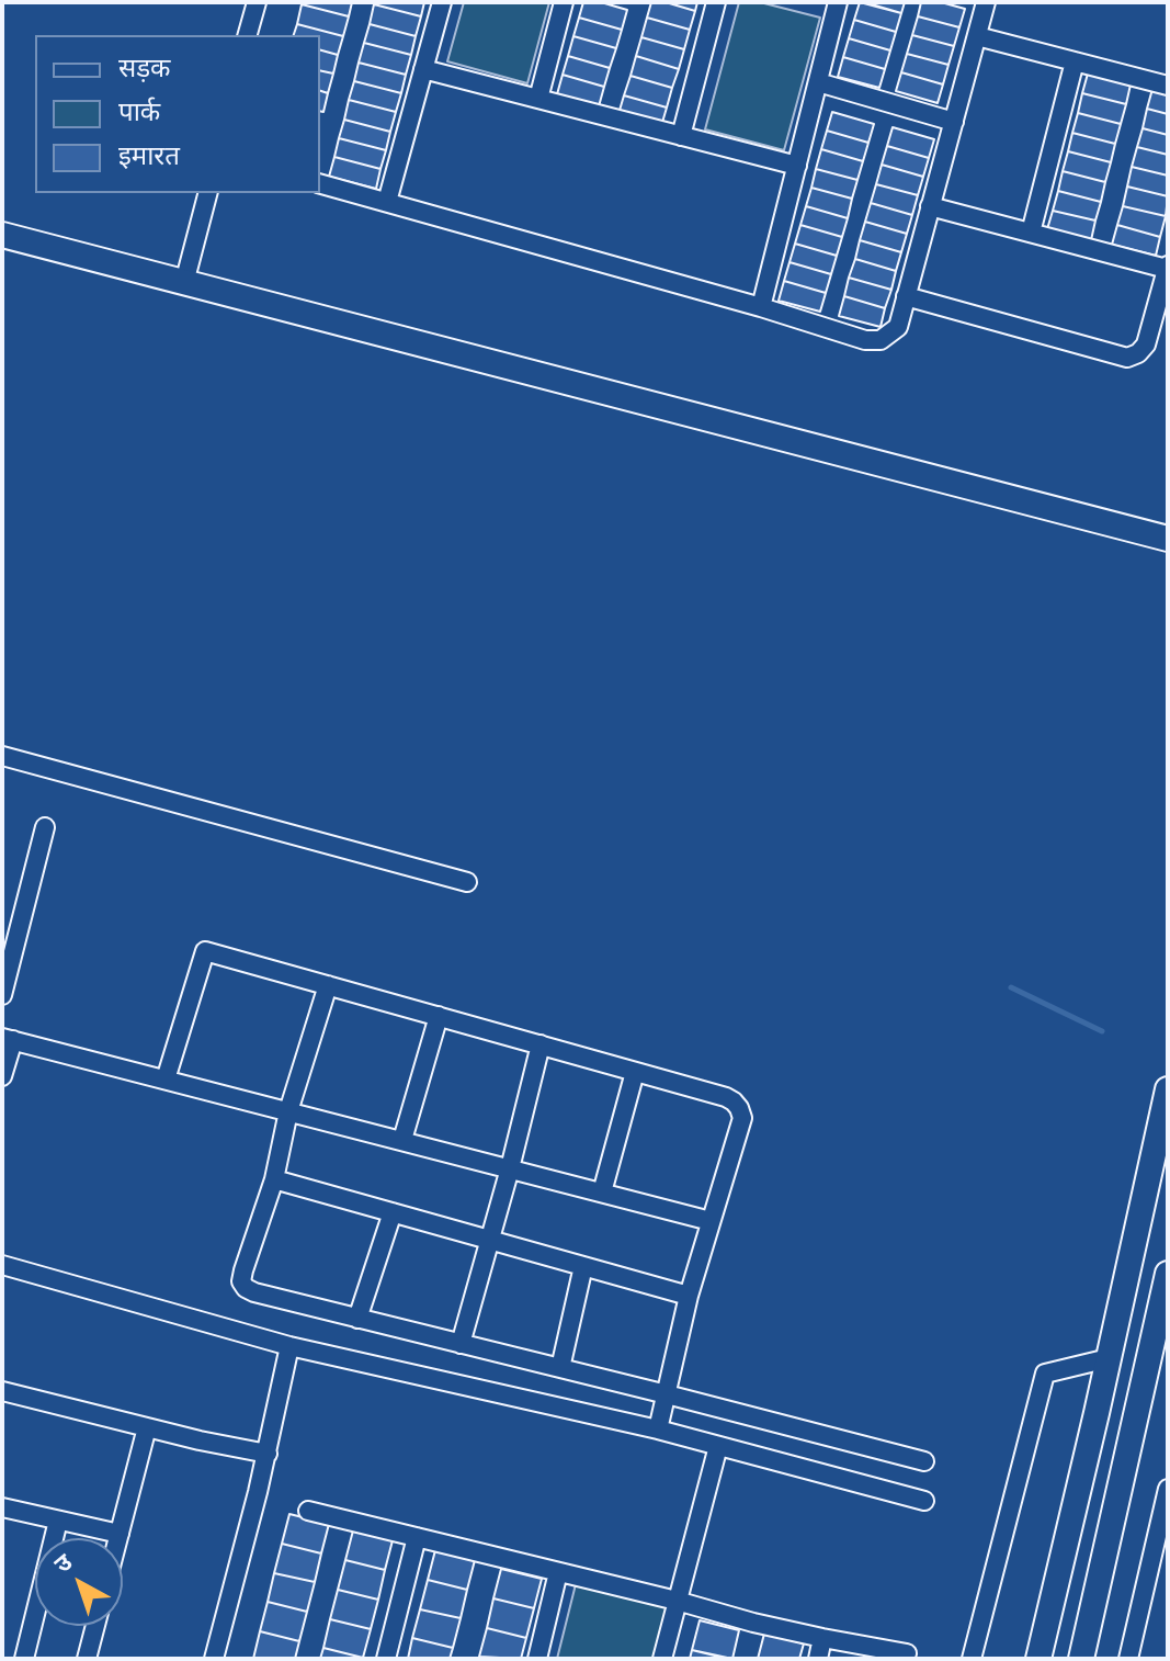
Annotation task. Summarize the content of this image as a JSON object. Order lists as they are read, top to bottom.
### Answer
{
  "legend": ["सड़क", "पार्क", "इमारत"],
  "north": "top left"
}
